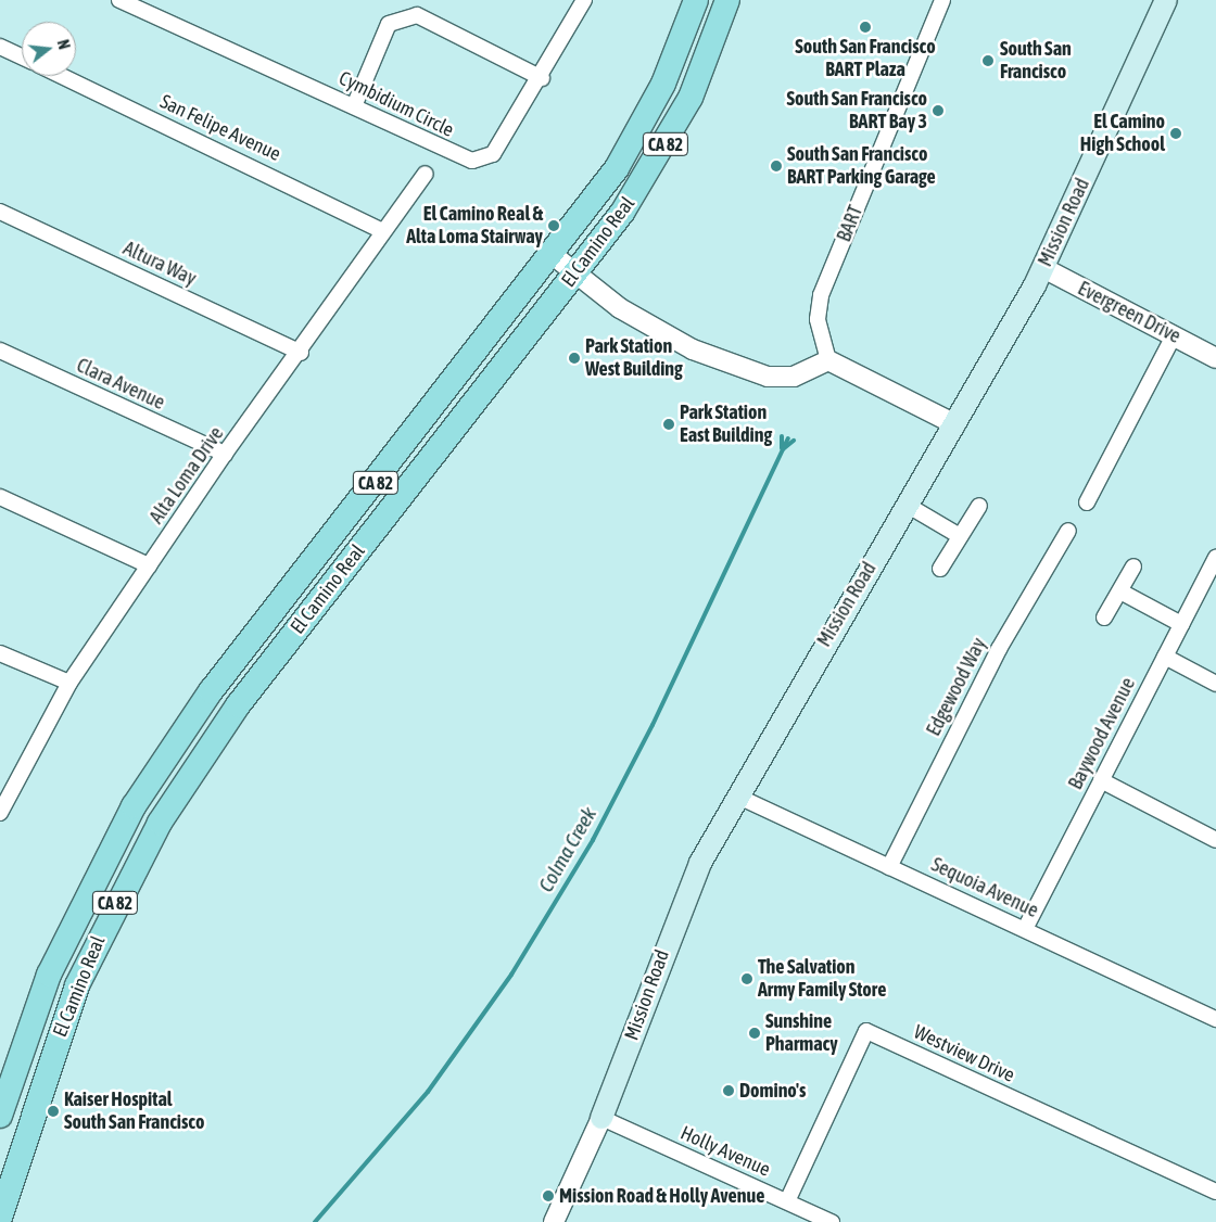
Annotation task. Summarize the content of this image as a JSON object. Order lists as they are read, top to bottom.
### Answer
{
  "streets": {
    "main road": ["CA 82", "Mission Road", "El Camino Real"],
    "street": [
      "Cymbidium Circle",
      "San Felipe Avenue",
      "BART",
      "Altura Way",
      "Evergreen Drive",
      "Clara Avenue",
      "Alta Loma Drive",
      "Edgewood Way",
      "Baywood Avenue",
      "Sequoia Avenue",
      "Westview Drive",
      "Holly Avenue"
    ]
  },
  "crossings": [
    ["San Felipe Avenue", "Alta Loma Drive"],
    ["Mission Road", "Evergreen Drive"],
    ["Mission Road", "Sequoia Avenue"],
    ["Mission Road", "Holly Avenue"],
    ["Altura Way", "Alta Loma Drive"],
    ["Clara Avenue", "Alta Loma Drive"],
    ["Edgewood Way", "Sequoia Avenue"],
    ["Baywood Avenue", "Sequoia Avenue"],
    ["Westview Drive", "Holly Avenue"]
  ],
  "water": ["Colma Creek"],
  "places": [
    "South San Francisco BART Plaza",
    "South San Francisco",
    "South San Francisco BART Bay 3",
    "El Camino High School",
    "South San Francisco BART Parking Garage",
    "El Camino Real & Alta Loma Stairway",
    "Park Station West Building",
    "Park Station East Building",
    "The Salvation Army Family Store",
    "Sunshine Pharmacy",
    "Domino's",
    "Kaiser Hospital South San Francisco",
    "Mission Road & Holly Avenue"
  ],
  "north": "right"
}
